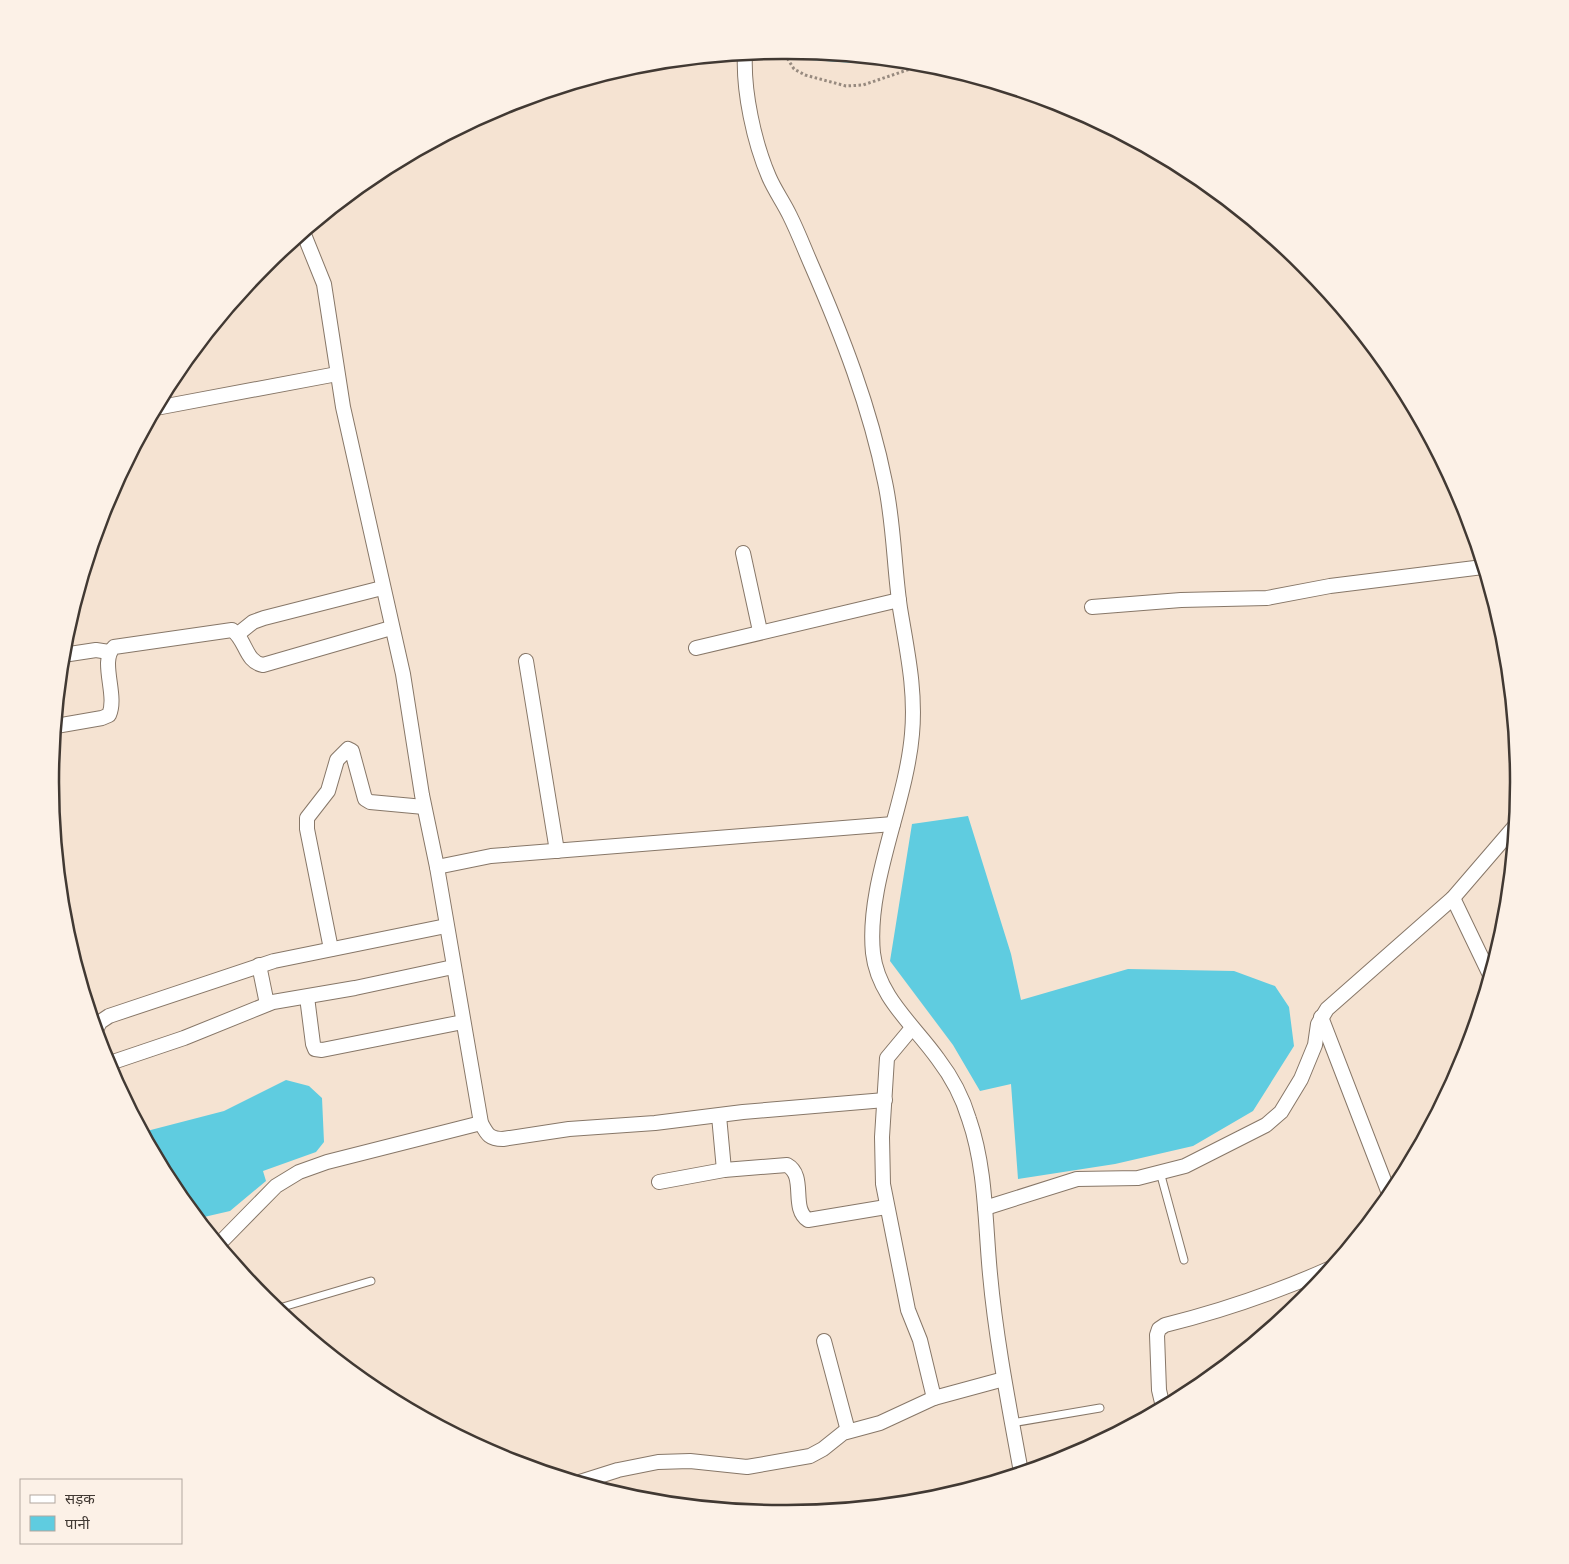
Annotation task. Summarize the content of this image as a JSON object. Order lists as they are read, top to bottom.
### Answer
{
  "legend": ["सड़क", "पानी"]
}
